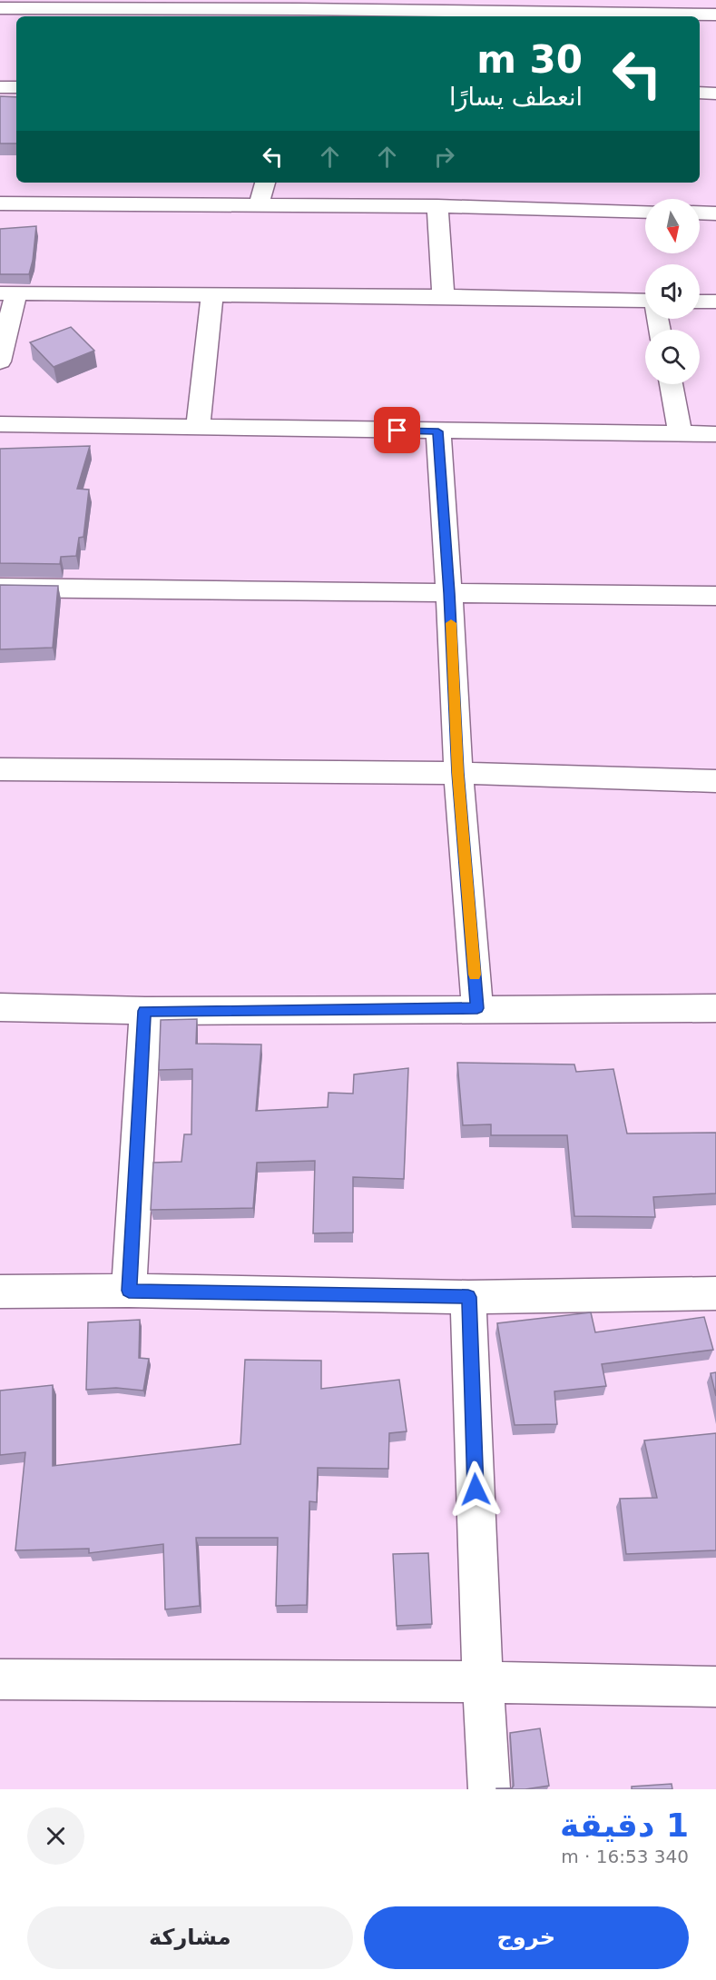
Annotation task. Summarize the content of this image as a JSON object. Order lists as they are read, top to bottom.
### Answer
{
  "north": "bottom",
  "page": {
    "turn": ["30 m", "انعطف يسارًا"],
    "heading": ["1 دقيقة", "340 m · 16:53"],
    "buttons": ["خروج", "مشاركة"]
  }
}
